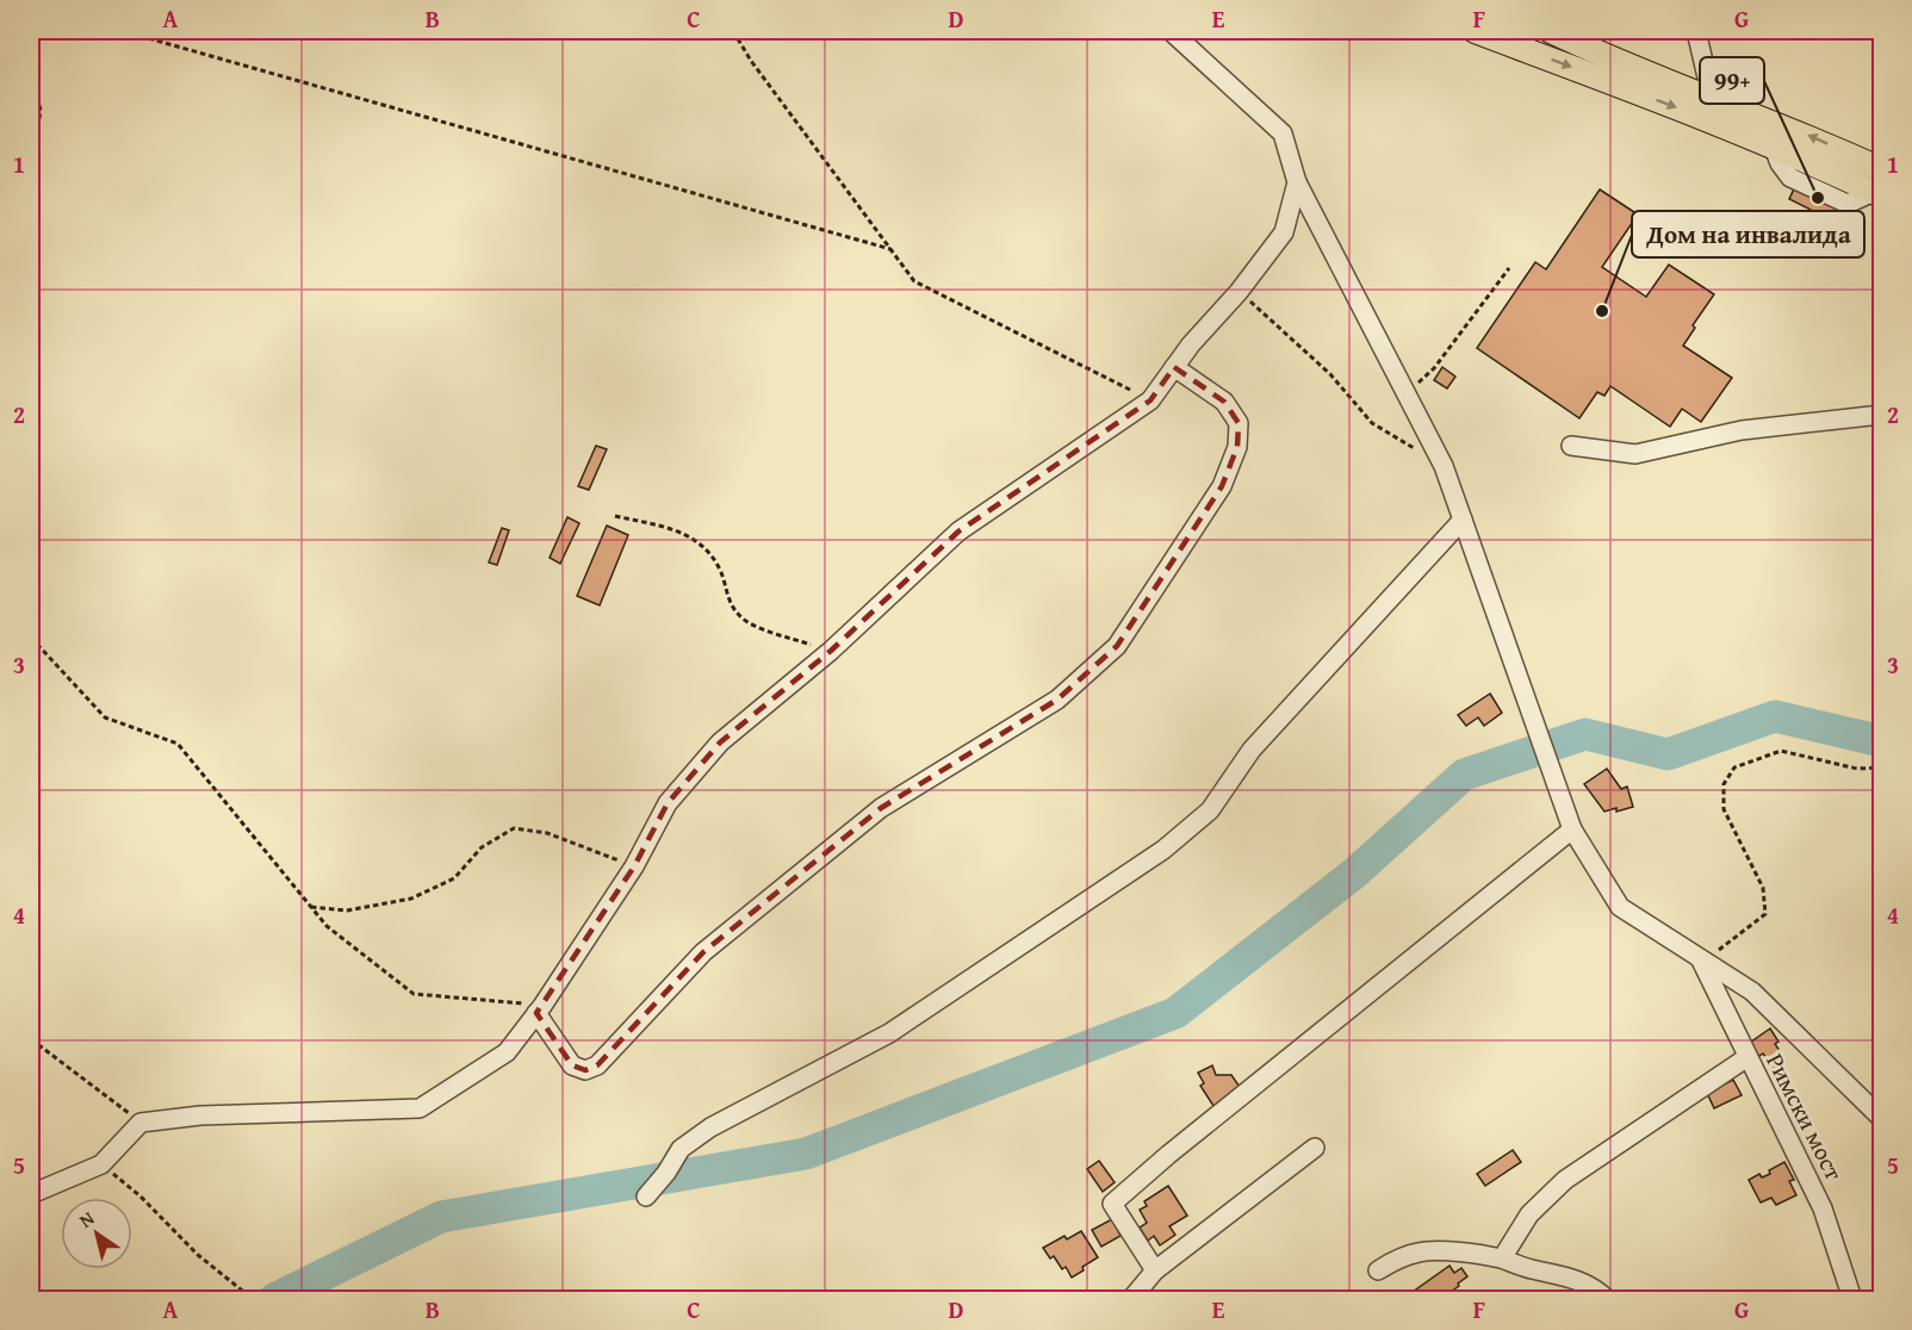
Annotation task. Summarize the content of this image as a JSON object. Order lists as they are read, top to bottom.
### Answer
{
  "streets": {
    "street": ["Римски мост"]
  },
  "places": ["99+", "Дом на инвалида"],
  "north": "top left",
  "grid": {
    "columns": [
      "A",
      "B",
      "C",
      "D",
      "E",
      "F",
      "G"
    ],
    "rows": [
      "1",
      "2",
      "3",
      "4",
      "5"
    ]
  }
}
